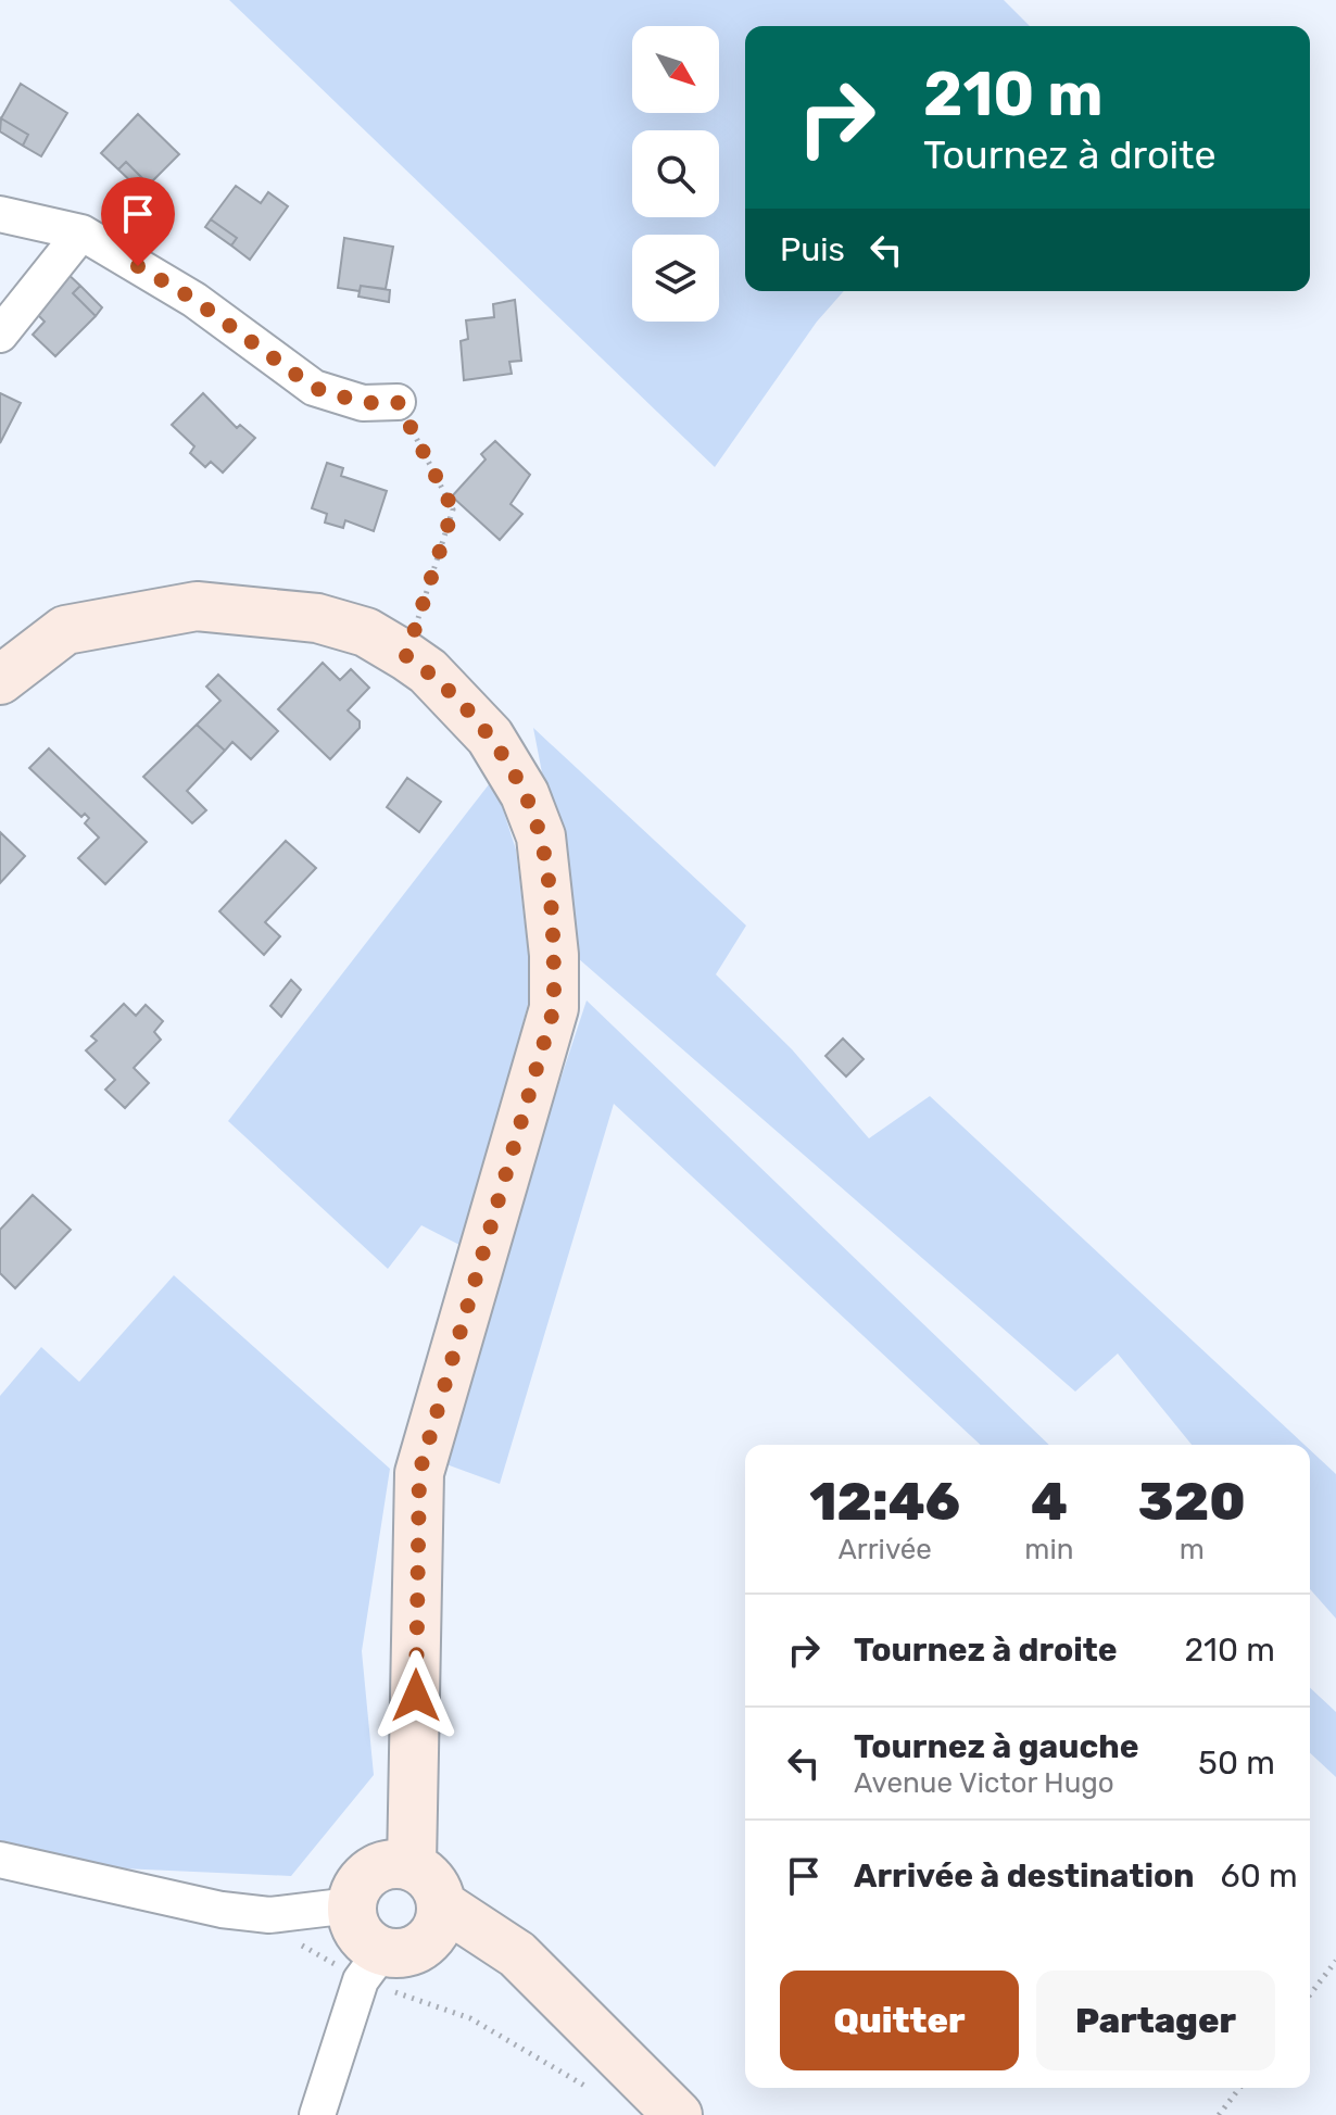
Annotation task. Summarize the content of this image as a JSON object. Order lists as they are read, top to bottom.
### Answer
{
  "north": "bottom right",
  "page": {
    "turn": ["210 m", "Tournez à droite"],
    "then": "Puis",
    "eta": [
      "12:46",
      "Arrivée",
      "4",
      "min",
      "320",
      "m"
    ],
    "list": [
      {
        "name": "Tournez à droite",
        "value": "210 m"
      },
      {
        "name": "Tournez à gauche",
        "note": "Avenue Victor Hugo",
        "value": "50 m"
      },
      {
        "name": "Arrivée à destination",
        "value": "60 m"
      }
    ],
    "buttons": ["Quitter", "Partager"]
  }
}
